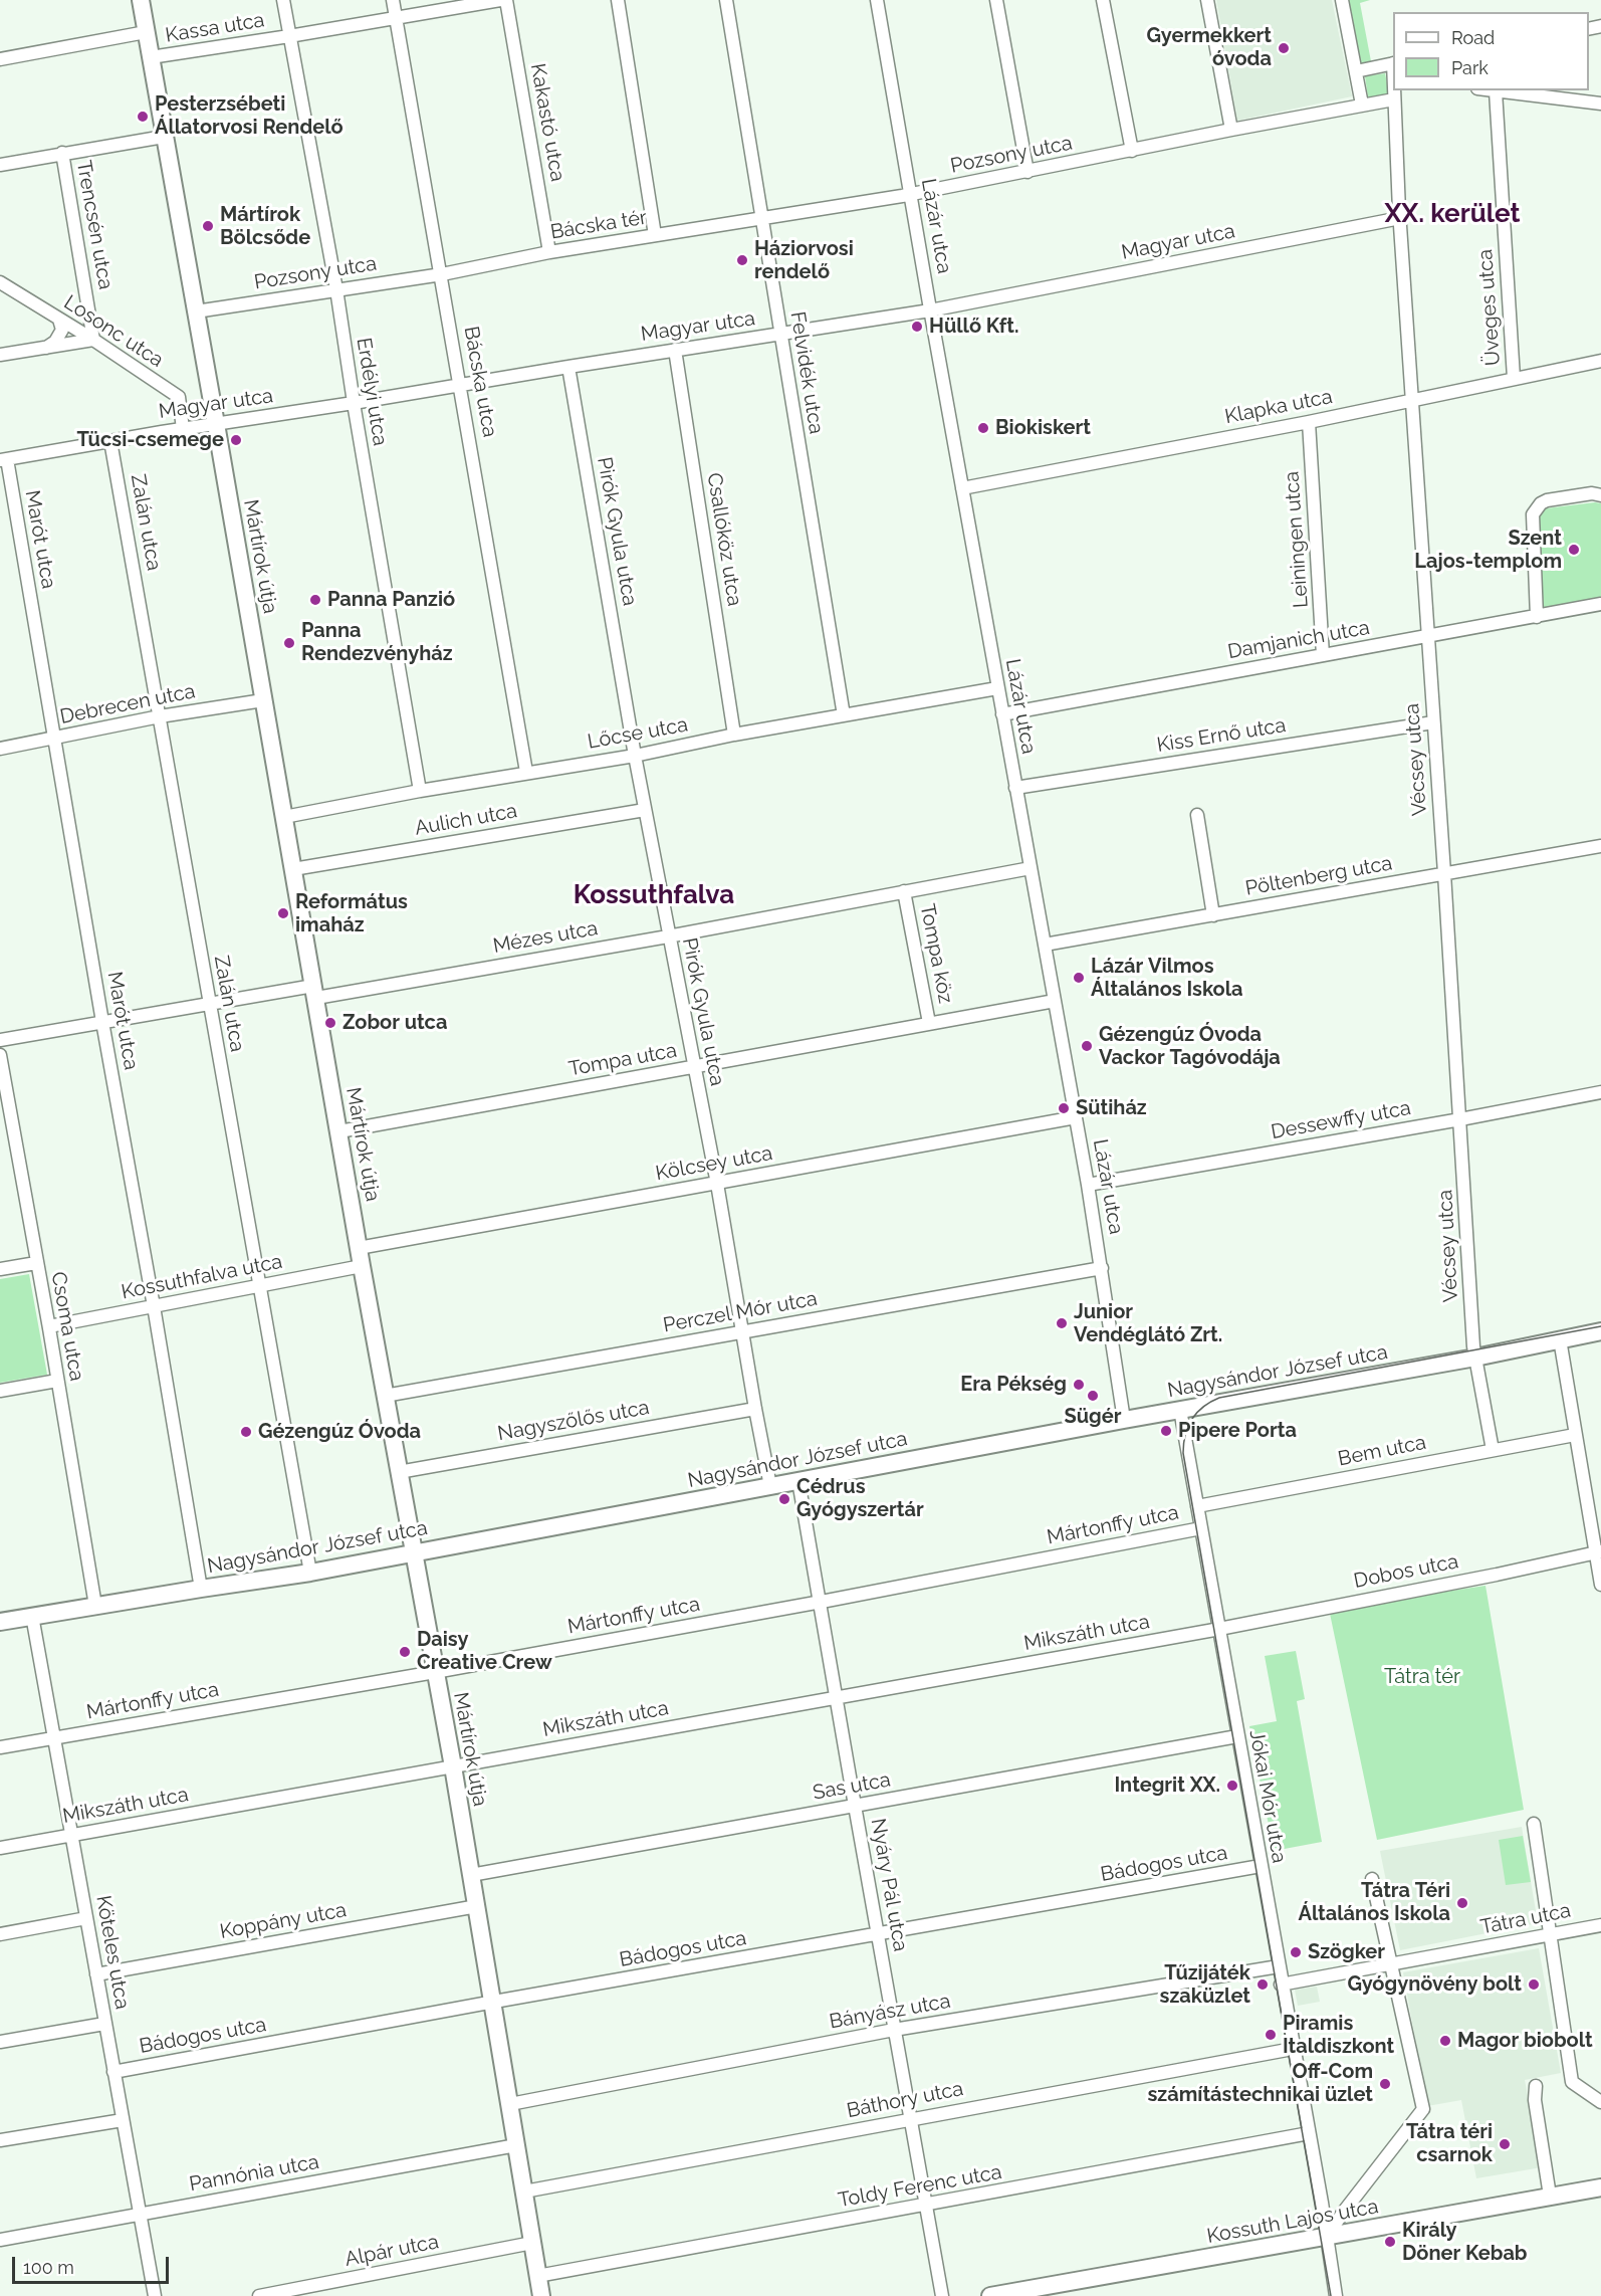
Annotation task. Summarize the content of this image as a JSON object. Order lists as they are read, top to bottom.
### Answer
{
  "streets": {
    "street": [
      "Kassa utca",
      "Kakastó utca",
      "Pozsony utca",
      "Trencsén utca",
      "Bácska tér",
      "Lázár utca",
      "Magyar utca",
      "Üveges utca",
      "Losonc utca",
      "Felvidék utca",
      "Bácska utca",
      "Erdélyi utca",
      "Klapka utca",
      "Zalán utca",
      "Pirók Gyula utca",
      "Marót utca",
      "Csallóköz utca",
      "Leiningen utca",
      "Mártírok útja",
      "Damjanich utca",
      "Debrecen utca",
      "Lőcse utca",
      "Kiss Ernő utca",
      "Vécsey utca",
      "Aulich utca",
      "Pöltenberg utca",
      "Mézes utca",
      "Tompa köz",
      "Tompa utca",
      "Dessewffy utca",
      "Kölcsey utca",
      "Kossuthfalva utca",
      "Perczel Mór utca",
      "Csoma utca",
      "Nagysándor József utca",
      "Nagyszőlős utca",
      "Bem utca",
      "Mártonffy utca",
      "Dobos utca",
      "Mikszáth utca",
      "Sas utca",
      "Jókai Mór utca",
      "Bádogos utca",
      "Nyáry Pál utca",
      "Tátra utca",
      "Koppány utca",
      "Köteles utca",
      "Bányász utca",
      "Báthory utca",
      "Pannónia utca",
      "Toldy Ferenc utca",
      "Kossuth Lajos utca",
      "Alpár utca"
    ]
  },
  "crossings": [
    ["Kassa utca", "Bácska utca"],
    ["Kassa utca", "Erdélyi utca"],
    ["Kassa utca", "Mártírok útja"],
    ["Kakastó utca", "Bácska tér"],
    ["Pozsony utca", "Bácska tér"],
    ["Pozsony utca", "Lázár utca"],
    ["Pozsony utca", "Felvidék utca"],
    ["Pozsony utca", "Bácska utca"],
    ["Pozsony utca", "Erdélyi utca"],
    ["Pozsony utca", "Mártírok útja"],
    ["Pozsony utca", "Vécsey utca"],
    ["Trencsén utca", "Losonc utca"],
    ["Bácska tér", "Felvidék utca"],
    ["Bácska tér", "Bácska utca"],
    ["Lázár utca", "Magyar utca"],
    ["Lázár utca", "Klapka utca"],
    ["Lázár utca", "Damjanich utca"],
    ["Lázár utca", "Lőcse utca"],
    ["Lázár utca", "Kiss Ernő utca"],
    ["Lázár utca", "Pöltenberg utca"],
    ["Lázár utca", "Mézes utca"],
    ["Lázár utca", "Tompa utca"],
    ["Lázár utca", "Dessewffy utca"],
    ["Lázár utca", "Kölcsey utca"],
    ["Lázár utca", "Perczel Mór utca"],
    ["Lázár utca", "Nagysándor József utca"],
    ["Magyar utca", "Losonc utca"],
    ["Magyar utca", "Felvidék utca"],
    ["Magyar utca", "Bácska utca"],
    ["Magyar utca", "Erdélyi utca"],
    ["Magyar utca", "Zalán utca"],
    ["Magyar utca", "Pirók Gyula utca"],
    ["Magyar utca", "Marót utca"],
    ["Magyar utca", "Csallóköz utca"],
    ["Magyar utca", "Mártírok útja"],
    ["Magyar utca", "Vécsey utca"],
    ["Üveges utca", "Klapka utca"],
    ["Felvidék utca", "Lőcse utca"],
    ["Bácska utca", "Lőcse utca"],
    ["Erdélyi utca", "Lőcse utca"],
    ["Klapka utca", "Leiningen utca"],
    ["Klapka utca", "Vécsey utca"],
    ["Zalán utca", "Debrecen utca"],
    ["Zalán utca", "Kossuthfalva utca"],
    ["Zalán utca", "Nagysándor József utca"],
    ["Pirók Gyula utca", "Lőcse utca"],
    ["Pirók Gyula utca", "Aulich utca"],
    ["Pirók Gyula utca", "Mézes utca"],
    ["Pirók Gyula utca", "Tompa utca"],
    ["Pirók Gyula utca", "Kölcsey utca"],
    ["Pirók Gyula utca", "Perczel Mór utca"],
    ["Pirók Gyula utca", "Nagysándor József utca"],
    ["Pirók Gyula utca", "Nagyszőlős utca"],
    ["Marót utca", "Debrecen utca"],
    ["Marót utca", "Kossuthfalva utca"],
    ["Marót utca", "Nagysándor József utca"],
    ["Csallóköz utca", "Lőcse utca"],
    ["Leiningen utca", "Damjanich utca"],
    ["Mártírok útja", "Debrecen utca"],
    ["Mártírok útja", "Lőcse utca"],
    ["Mártírok útja", "Aulich utca"],
    ["Mártírok útja", "Mézes utca"],
    ["Mártírok útja", "Tompa utca"],
    ["Mártírok útja", "Kölcsey utca"],
    ["Mártírok útja", "Kossuthfalva utca"],
    ["Mártírok útja", "Perczel Mór utca"],
    ["Mártírok útja", "Nagysándor József utca"],
    ["Mártírok útja", "Nagyszőlős utca"],
    ["Mártírok útja", "Mártonffy utca"],
    ["Mártírok útja", "Mikszáth utca"],
    ["Mártírok útja", "Sas utca"],
    ["Mártírok útja", "Bádogos utca"],
    ["Mártírok útja", "Koppány utca"],
    ["Mártírok útja", "Bányász utca"],
    ["Mártírok útja", "Báthory utca"],
    ["Mártírok útja", "Pannónia utca"],
    ["Mártírok útja", "Toldy Ferenc utca"],
    ["Mártírok útja", "Alpár utca"],
    ["Damjanich utca", "Vécsey utca"],
    ["Kiss Ernő utca", "Vécsey utca"],
    ["Vécsey utca", "Pöltenberg utca"],
    ["Vécsey utca", "Dessewffy utca"],
    ["Vécsey utca", "Nagysándor József utca"],
    ["Vécsey utca", "Bem utca"],
    ["Mézes utca", "Tompa köz"],
    ["Tompa köz", "Tompa utca"],
    ["Kossuthfalva utca", "Csoma utca"],
    ["Csoma utca", "Nagysándor József utca"],
    ["Nagysándor József utca", "Jókai Mór utca"],
    ["Nagysándor József utca", "Nyáry Pál utca"],
    ["Nagysándor József utca", "Köteles utca"],
    ["Bem utca", "Jókai Mór utca"],
    ["Mártonffy utca", "Jókai Mór utca"],
    ["Mártonffy utca", "Nyáry Pál utca"],
    ["Mártonffy utca", "Köteles utca"],
    ["Dobos utca", "Mikszáth utca"],
    ["Dobos utca", "Jókai Mór utca"],
    ["Mikszáth utca", "Jókai Mór utca"],
    ["Mikszáth utca", "Nyáry Pál utca"],
    ["Mikszáth utca", "Köteles utca"],
    ["Sas utca", "Jókai Mór utca"],
    ["Sas utca", "Nyáry Pál utca"],
    ["Jókai Mór utca", "Bádogos utca"],
    ["Jókai Mór utca", "Bányász utca"],
    ["Jókai Mór utca", "Báthory utca"],
    ["Jókai Mór utca", "Toldy Ferenc utca"],
    ["Jókai Mór utca", "Kossuth Lajos utca"],
    ["Bádogos utca", "Nyáry Pál utca"],
    ["Bádogos utca", "Köteles utca"],
    ["Nyáry Pál utca", "Bányász utca"],
    ["Nyáry Pál utca", "Báthory utca"],
    ["Nyáry Pál utca", "Toldy Ferenc utca"],
    ["Koppány utca", "Köteles utca"],
    ["Köteles utca", "Pannónia utca"]
  ],
  "districts": ["XX. kerület", "Kossuthfalva"],
  "parks": ["Tátra tér"],
  "places": [
    "Gyermekkert óvoda",
    "Pesterzsébeti Állatorvosi Rendelő",
    "Mártírok Bölcsőde",
    "Háziorvosi rendelő",
    "Hüllő Kft.",
    "Biokiskert",
    "Tücsi-csemege",
    "Szent Lajos-templom",
    "Panna Panzió",
    "Panna Rendezvényház",
    "Református imaház",
    "Lázár Vilmos Általános Iskola",
    "Zobor utca",
    "Gézengúz Óvoda Vackor Tagóvodája",
    "Sütiház",
    "Junior Vendéglátó Zrt.",
    "Era Pékség",
    "Sügér",
    "Pipere Porta",
    "Gézengúz Óvoda",
    "Cédrus Gyógyszertár",
    "Daisy Creative Crew",
    "Integrit XX.",
    "Tátra Téri Általános Iskola",
    "Szögker",
    "Tűzijáték szaküzlet",
    "Gyógynövény bolt",
    "Piramis Italdiszkont",
    "Magor biobolt",
    "Off-Com számítástechnikai üzlet",
    "Tátra téri csarnok",
    "Király Döner Kebab"
  ],
  "legend": ["Road", "Park"],
  "scale_bar": "100 m"
}
